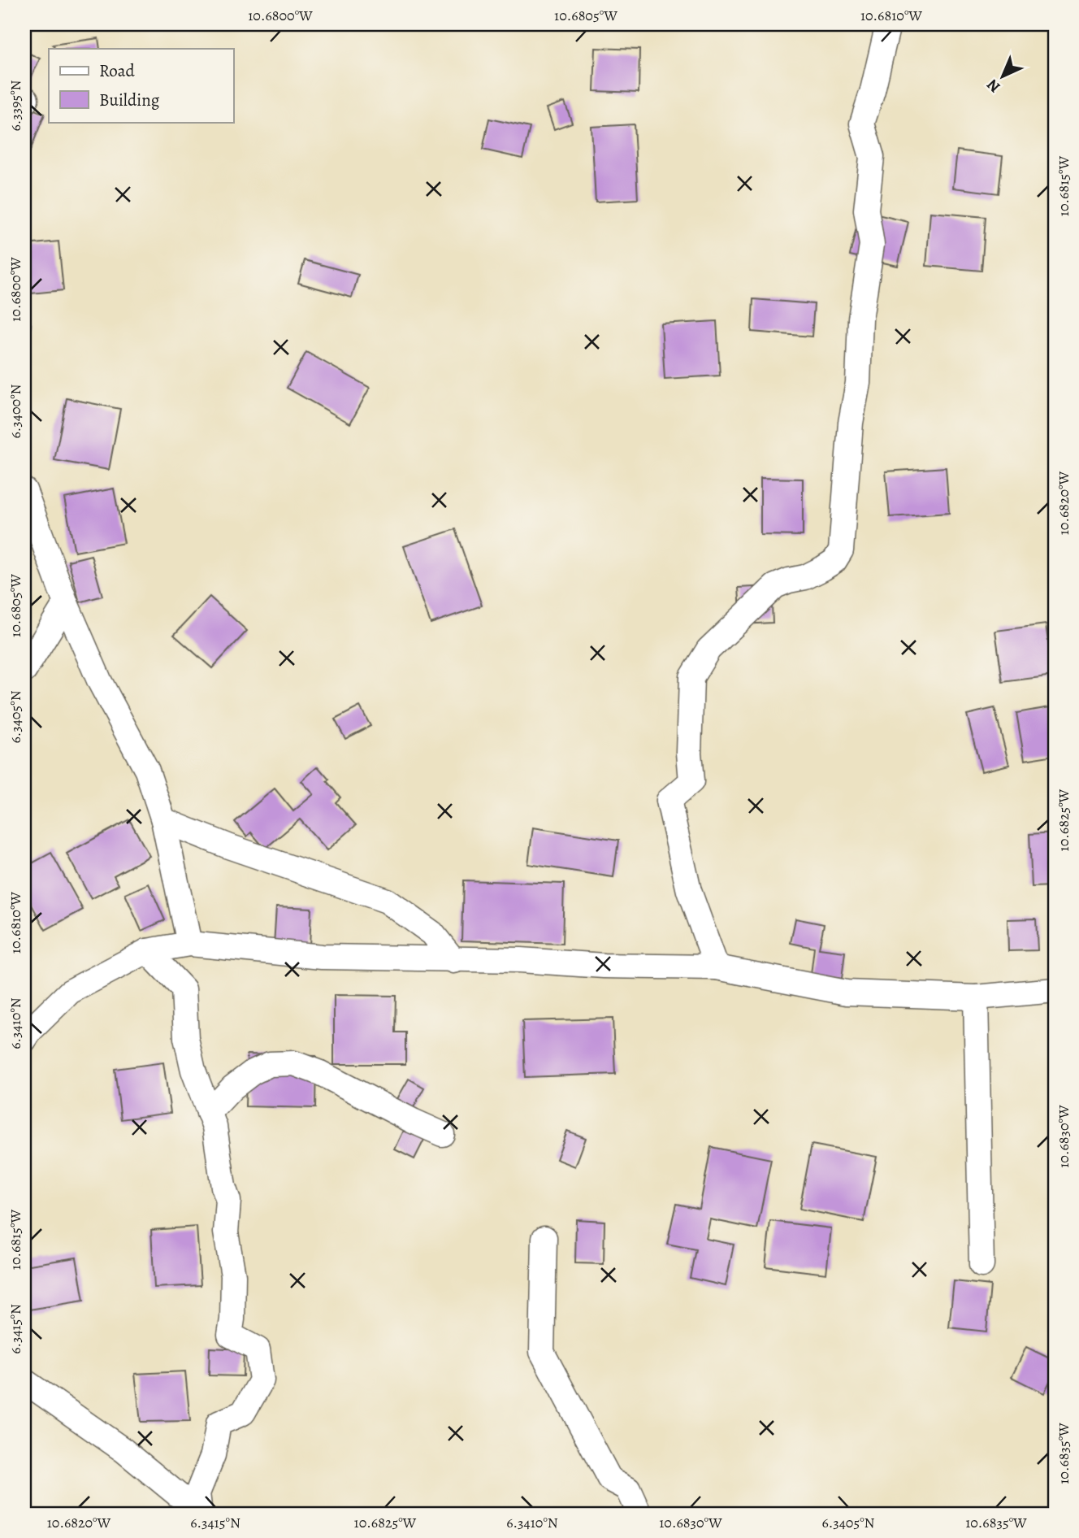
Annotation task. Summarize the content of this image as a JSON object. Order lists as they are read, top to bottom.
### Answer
{
  "legend": ["Road", "Building"],
  "north": "bottom left",
  "coordinates": [
    "10.6800°W",
    "10.6805°W",
    "10.6810°W",
    "6.3395°N",
    "10.6815°W",
    "6.3400°N",
    "10.6820°W",
    "6.3405°N",
    "10.6825°W",
    "6.3410°N",
    "10.6830°W",
    "6.3415°N",
    "10.6835°W"
  ]
}
